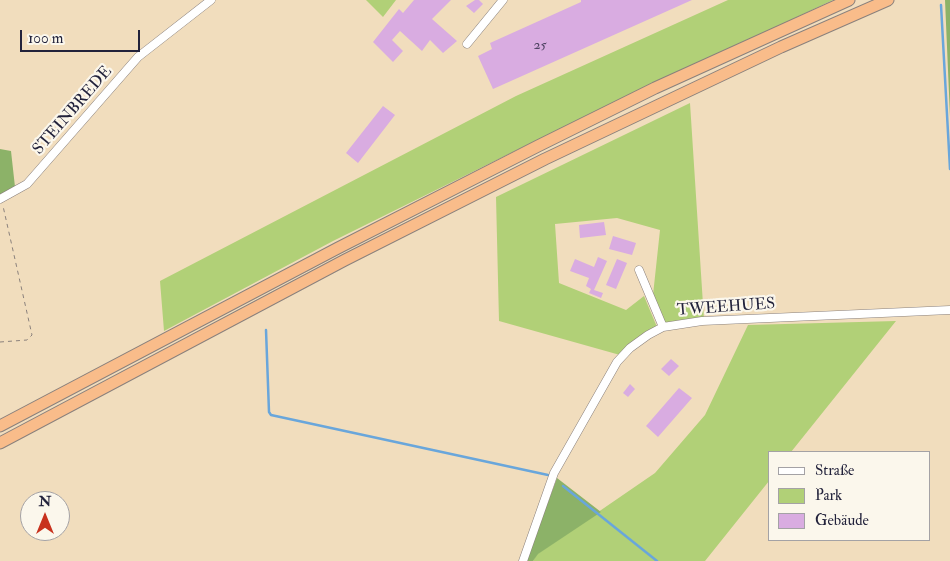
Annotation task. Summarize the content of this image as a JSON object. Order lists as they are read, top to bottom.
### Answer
{
  "streets": {
    "street": ["STEINBREDE", "TWEEHUES"]
  },
  "house_numbers": ["25"],
  "legend": ["Straße", "Park", "Gebäude"],
  "scale_bar": "100 m",
  "north": "top"
}
